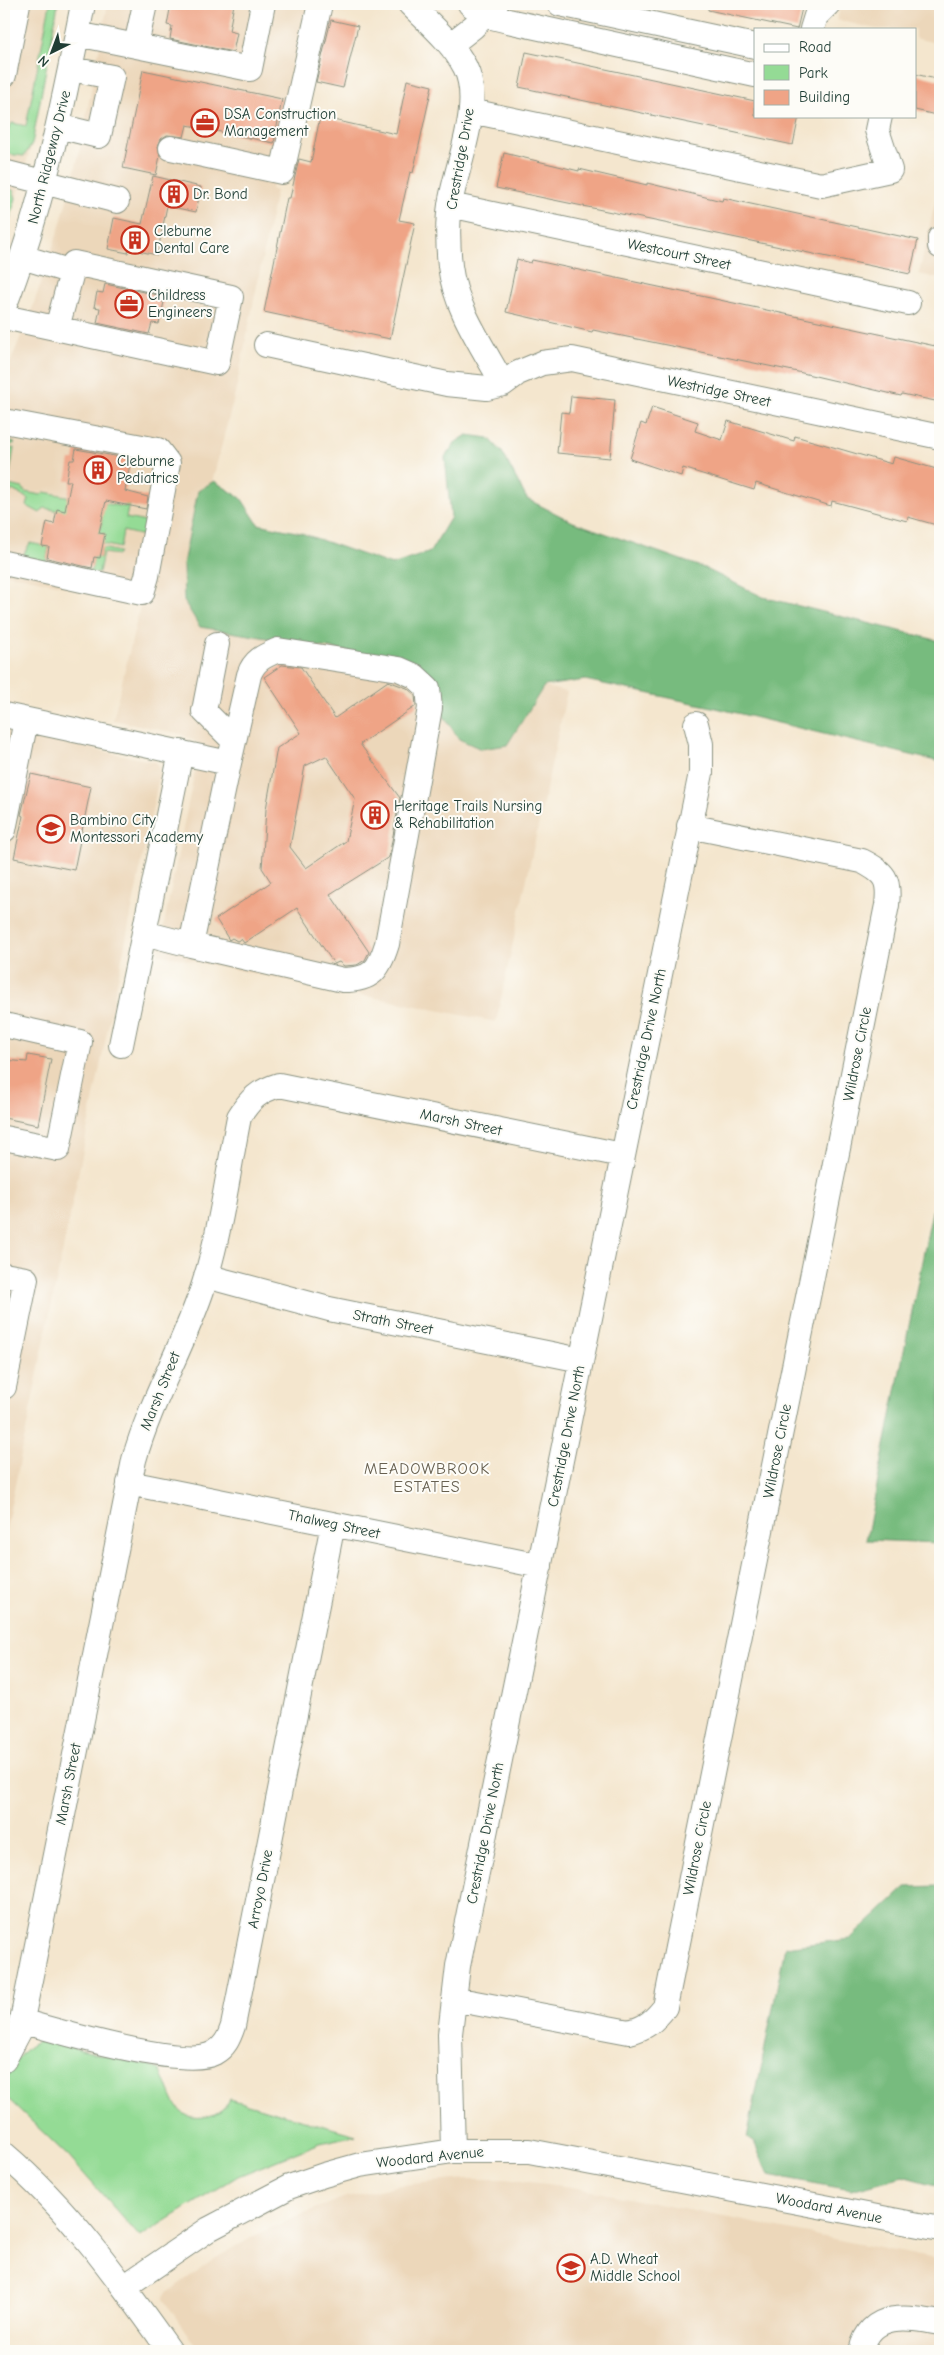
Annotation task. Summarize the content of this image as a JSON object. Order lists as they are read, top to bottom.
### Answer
{
  "streets": {
    "street": [
      "North Ridgeway Drive",
      "Crestridge Drive",
      "Westcourt Street",
      "Westridge Street",
      "Crestridge Drive North",
      "Wildrose Circle",
      "Marsh Street",
      "Strath Street",
      "Thalweg Street",
      "Arroyo Drive",
      "Woodard Avenue"
    ]
  },
  "crossings": [
    ["Crestridge Drive", "Westcourt Street"],
    ["Crestridge Drive", "Westridge Street"],
    ["Crestridge Drive North", "Wildrose Circle"],
    ["Crestridge Drive North", "Marsh Street"],
    ["Crestridge Drive North", "Strath Street"],
    ["Crestridge Drive North", "Thalweg Street"],
    ["Crestridge Drive North", "Woodard Avenue"],
    ["Marsh Street", "Strath Street"],
    ["Marsh Street", "Thalweg Street"],
    ["Marsh Street", "Arroyo Drive"],
    ["Thalweg Street", "Arroyo Drive"]
  ],
  "districts": ["MEADOWBROOK ESTATES"],
  "places": {
    "office": ["DSA Construction Management", "Childress Engineers"],
    "building": [
      "Dr. Bond",
      "Cleburne Dental Care",
      "Cleburne Pediatrics",
      "Heritage Trails Nursing & Rehabilitation"
    ],
    "school or university": ["Bambino City Montessori Academy", "A.D. Wheat Middle School"]
  },
  "legend": ["Road", "Park", "Building"],
  "north": "bottom left"
}
